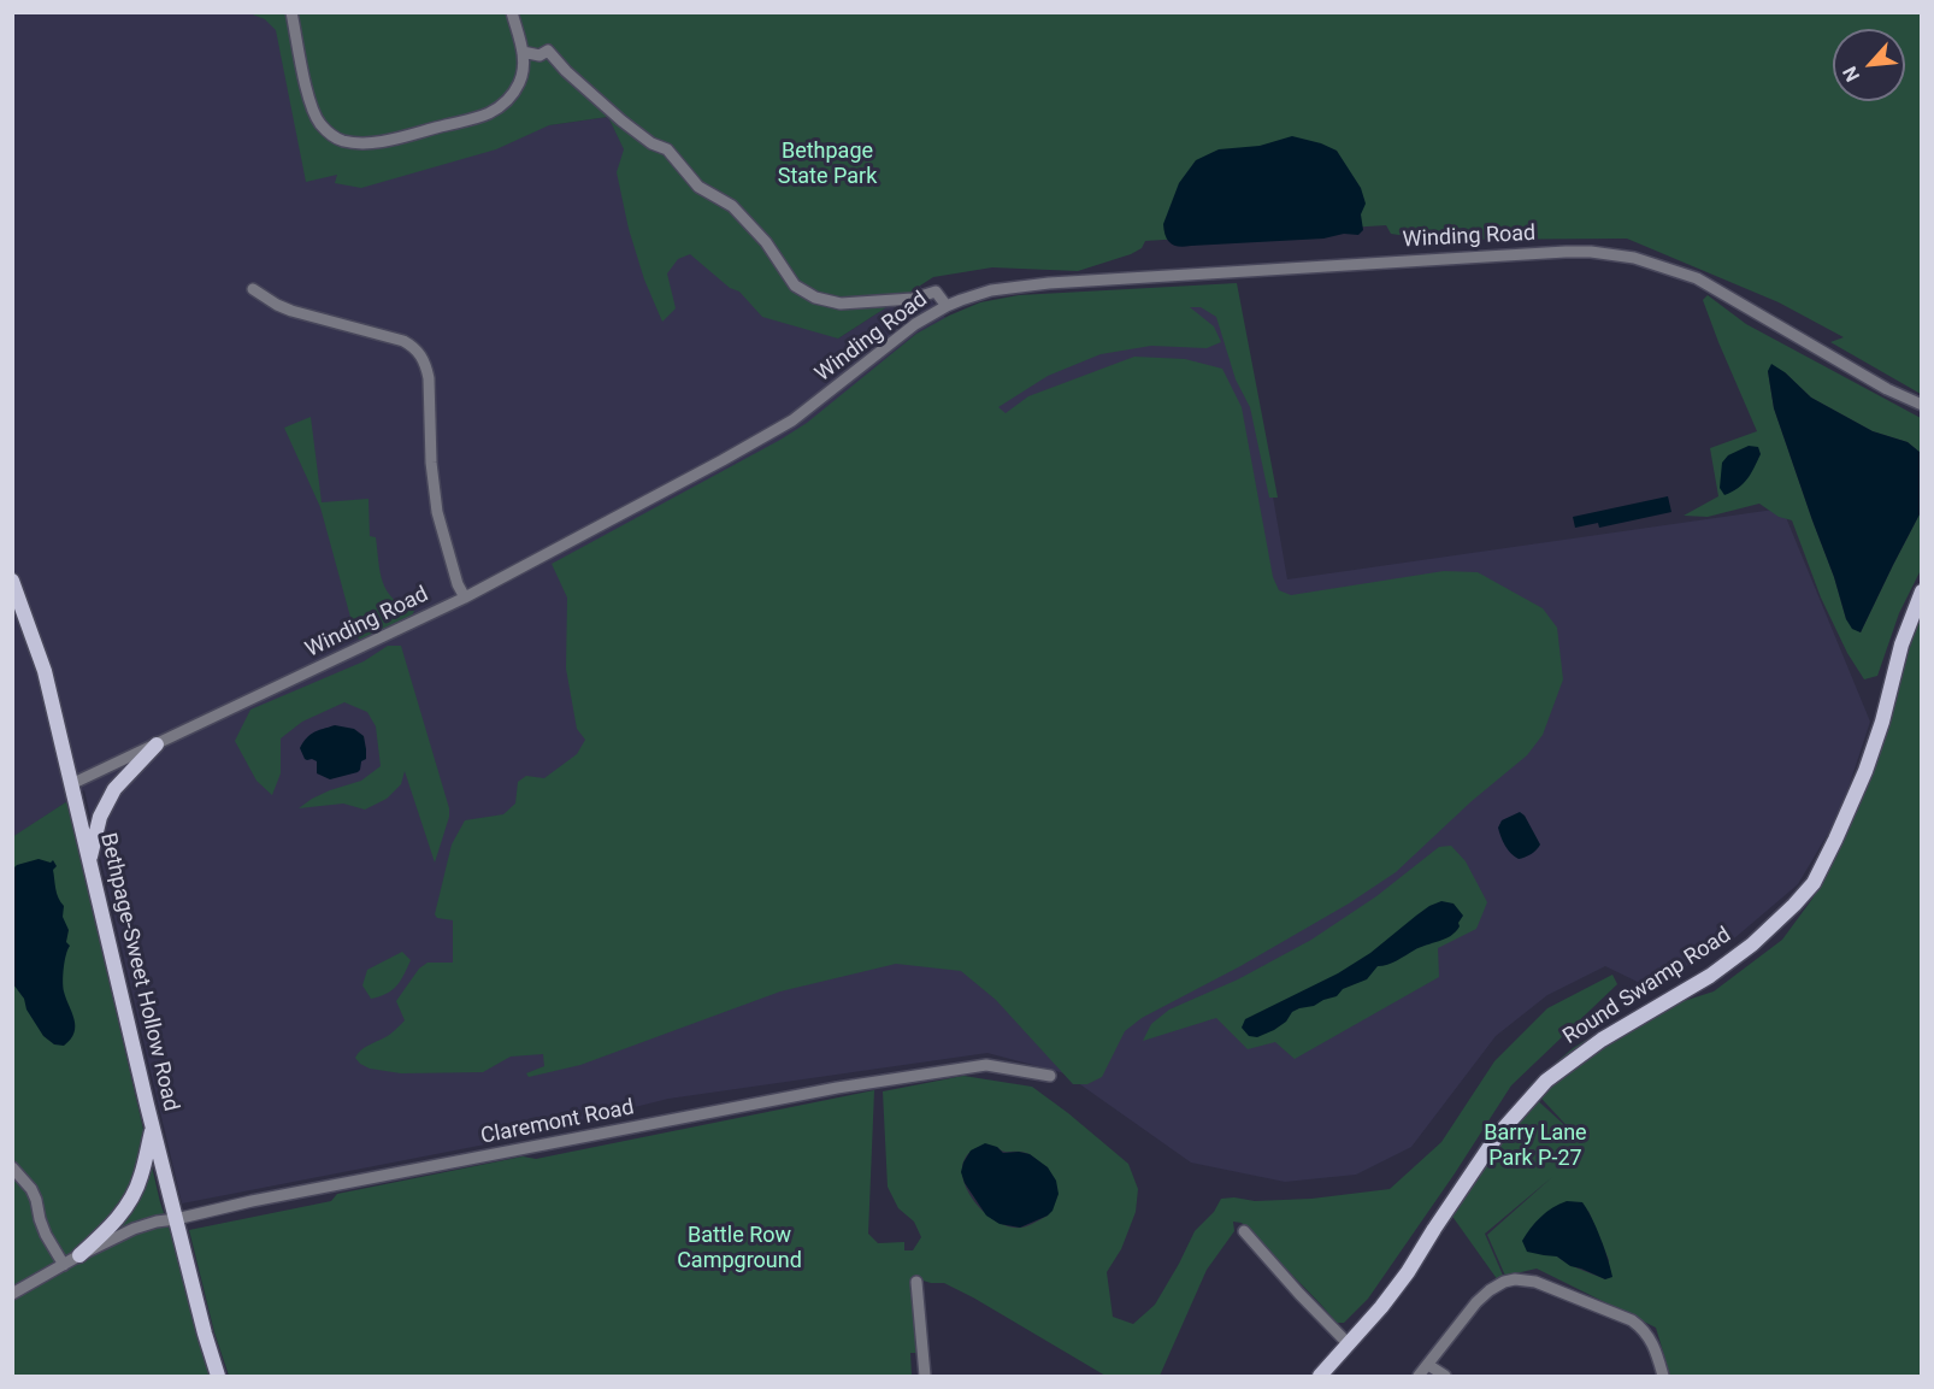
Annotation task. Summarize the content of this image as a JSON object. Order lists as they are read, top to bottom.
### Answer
{
  "streets": {
    "main road": ["Bethpage-Sweet Hollow Road", "Round Swamp Road"],
    "street": ["Winding Road", "Claremont Road"]
  },
  "crossings": [
    ["Winding Road", "Bethpage-Sweet Hollow Road"],
    ["Bethpage-Sweet Hollow Road", "Claremont Road"]
  ],
  "parks": ["Bethpage State Park", "Barry Lane Park P-27", "Battle Row Campground"],
  "north": "bottom left"
}
